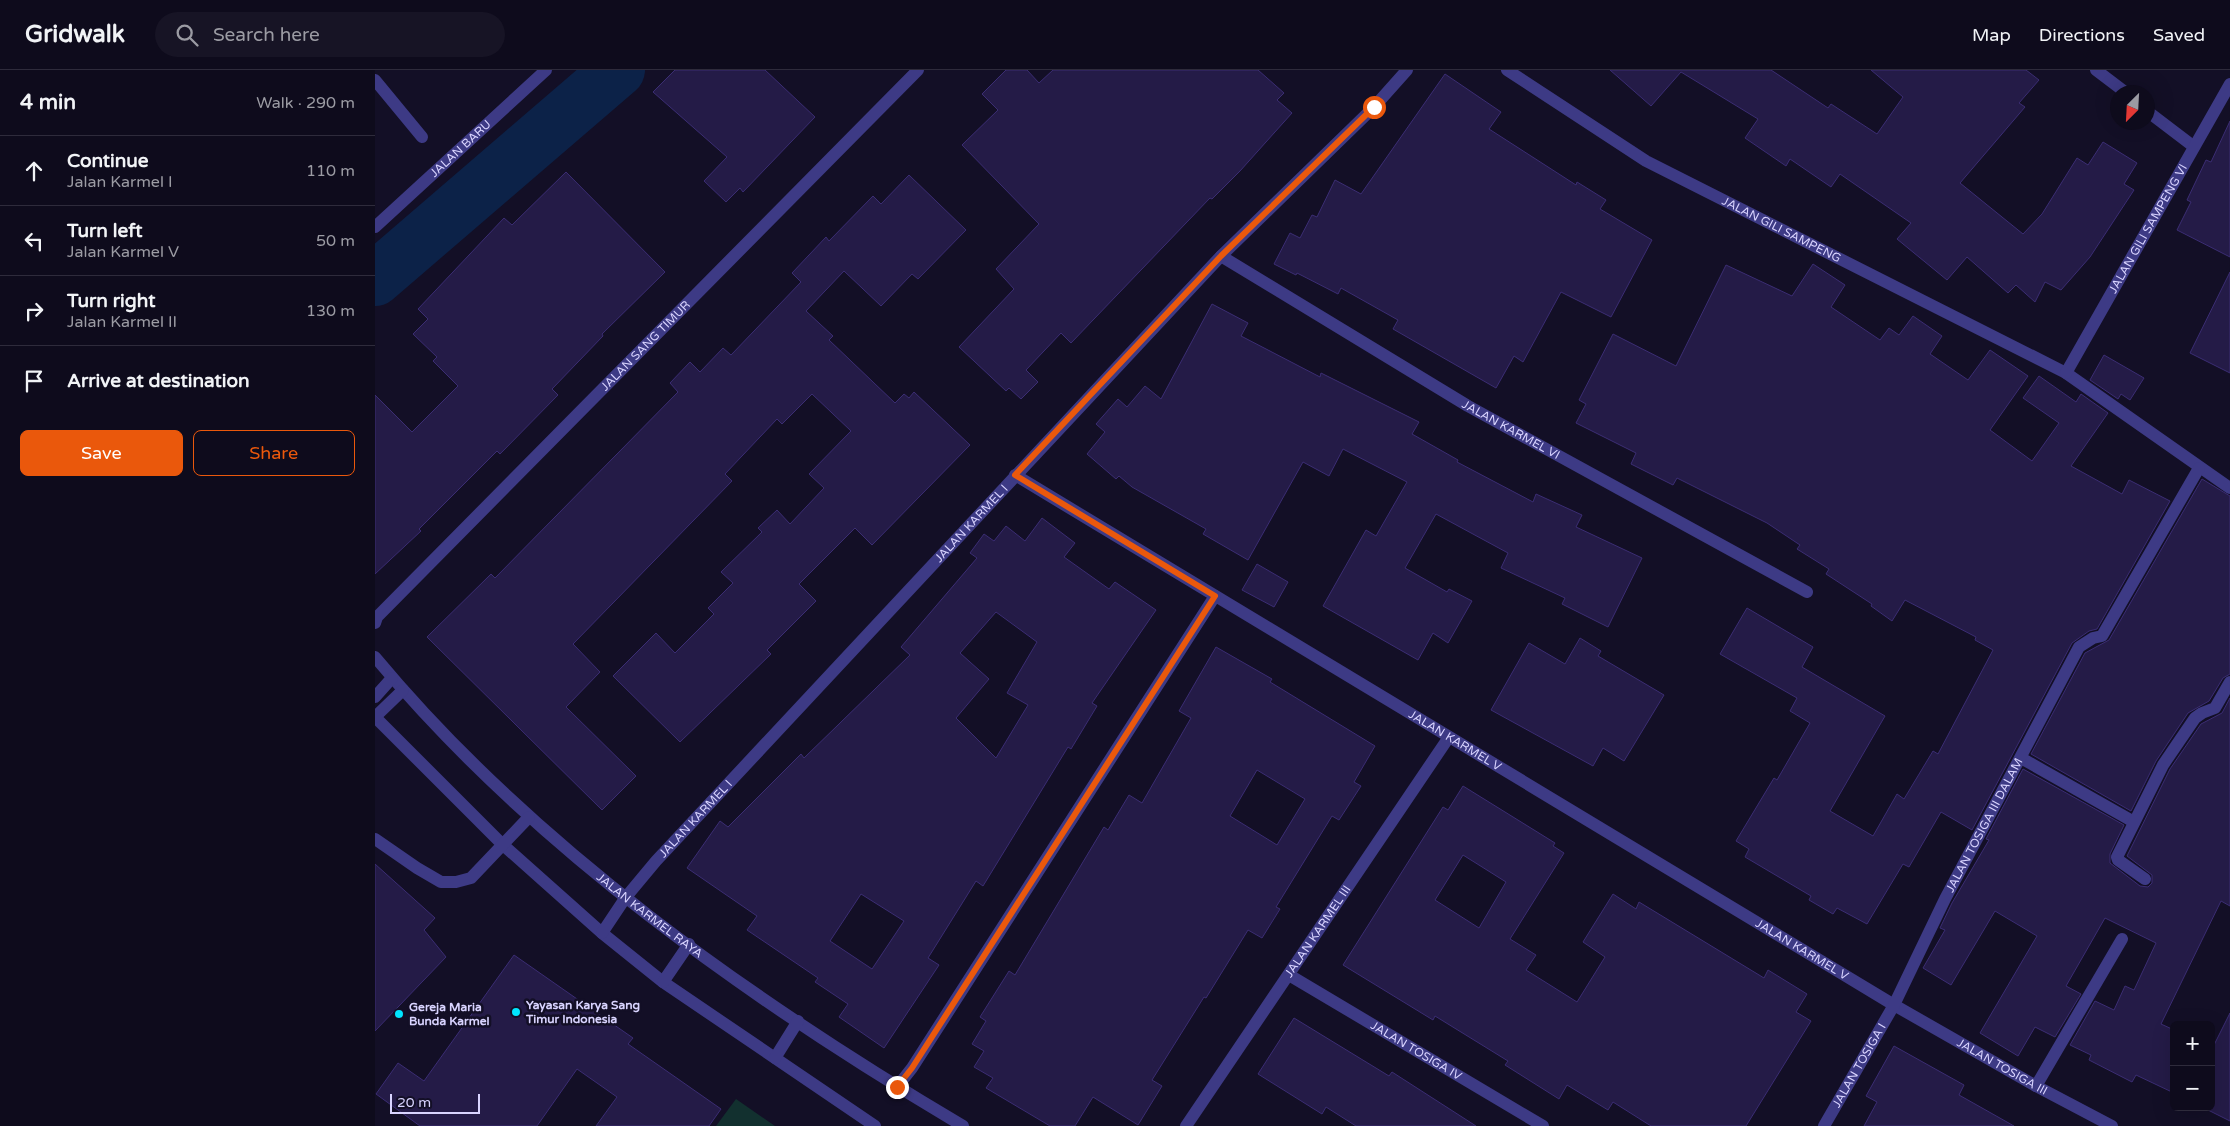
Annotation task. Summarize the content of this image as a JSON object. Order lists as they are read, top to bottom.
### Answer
{
  "streets": {
    "street": [
      "JALAN BARU",
      "JALAN GILI SAMPENG VI",
      "JALAN GILI SAMPENG",
      "JALAN SANG TIMUR",
      "JALAN KARMEL VI",
      "JALAN KARMEL I",
      "JALAN KARMEL V",
      "JALAN TOSIGA III DALAM",
      "JALAN KARMEL RAYA",
      "JALAN KARMEL III",
      "JALAN TOSIGA IV",
      "JALAN TOSIGA I",
      "JALAN TOSIGA III"
    ]
  },
  "crossings": [
    ["JALAN GILI SAMPENG VI", "JALAN GILI SAMPENG"],
    ["JALAN GILI SAMPENG", "JALAN TOSIGA III DALAM"],
    ["JALAN KARMEL VI", "JALAN KARMEL I"],
    ["JALAN KARMEL I", "JALAN KARMEL V"],
    ["JALAN KARMEL I", "JALAN KARMEL RAYA"],
    ["JALAN KARMEL V", "JALAN TOSIGA III DALAM"],
    ["JALAN KARMEL V", "JALAN KARMEL III"],
    ["JALAN KARMEL V", "JALAN TOSIGA I"],
    ["JALAN KARMEL V", "JALAN TOSIGA III"],
    ["JALAN TOSIGA III DALAM", "JALAN TOSIGA I"],
    ["JALAN TOSIGA III DALAM", "JALAN TOSIGA III"],
    ["JALAN KARMEL III", "JALAN TOSIGA IV"],
    ["JALAN TOSIGA I", "JALAN TOSIGA III"]
  ],
  "places": ["Yayasan Karya Sang Timur Indonesia", "Gereja Maria Bunda Karmel"],
  "scale_bar": "20 m",
  "north": "bottom left",
  "page": {
    "header": "Gridwalk",
    "search": "Search here",
    "nav": ["Map", "Directions", "Saved"],
    "heading": ["4 min", "Walk · 290 m"],
    "list": [
      ["Continue", "Jalan Karmel I", "110 m"],
      ["Turn left", "Jalan Karmel V", "50 m"],
      ["Turn right", "Jalan Karmel II", "130 m"],
      "Arrive at destination"
    ],
    "buttons": ["Save", "Share"],
    "map_buttons": ["+", "−"],
    "scale": "20 m"
  }
}
